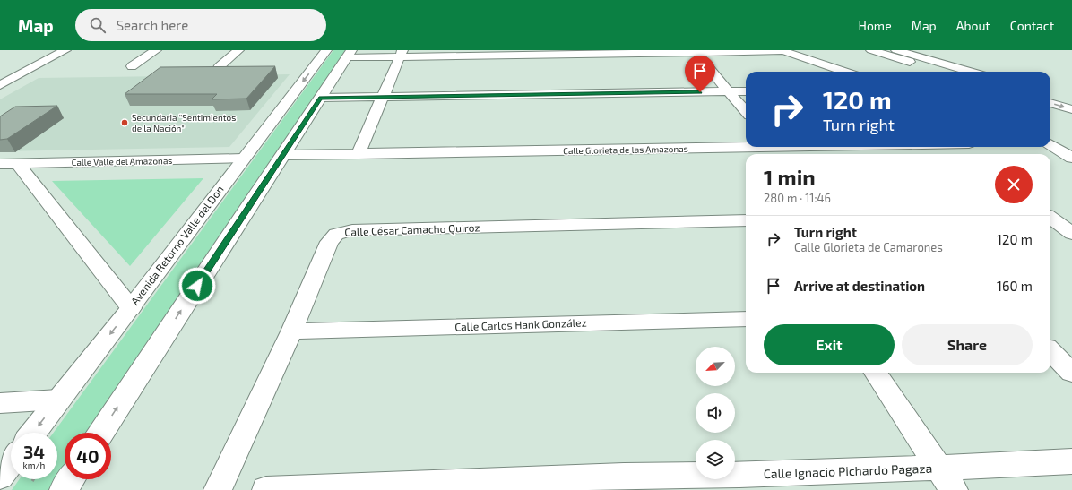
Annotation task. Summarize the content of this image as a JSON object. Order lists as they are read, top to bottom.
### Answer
{
  "streets": {
    "main road": [
      "Calle Glorieta de las Amazonas",
      "Calle Valle del Amazonas",
      "Calle César Camacho Quiroz",
      "Avenida Retorno Valle del Don",
      "Calle Carlos Hank González",
      "Calle Ignacio Pichardo Pagaza"
    ]
  },
  "crossings": [
    ["Calle Valle del Amazonas", "Avenida Retorno Valle del Don"],
    ["Calle César Camacho Quiroz", "Calle Carlos Hank González"]
  ],
  "places": ["Secundaria \"Sentimientos de la Nación\""],
  "north": "bottom left",
  "page": {
    "header": "Map",
    "search": "Search here",
    "nav": [
      "Home",
      "Map",
      "About",
      "Contact"
    ],
    "turn": ["120 m", "Turn right"],
    "heading": ["1 min", "280 m · 11:46"],
    "list": [
      {
        "name": "Turn right",
        "note": "Calle Glorieta de Camarones",
        "value": "120 m"
      },
      {
        "name": "Arrive at destination",
        "value": "160 m"
      }
    ],
    "buttons": ["Exit", "Share"],
    "speed": "34 km/h",
    "limit": "40"
  }
}
